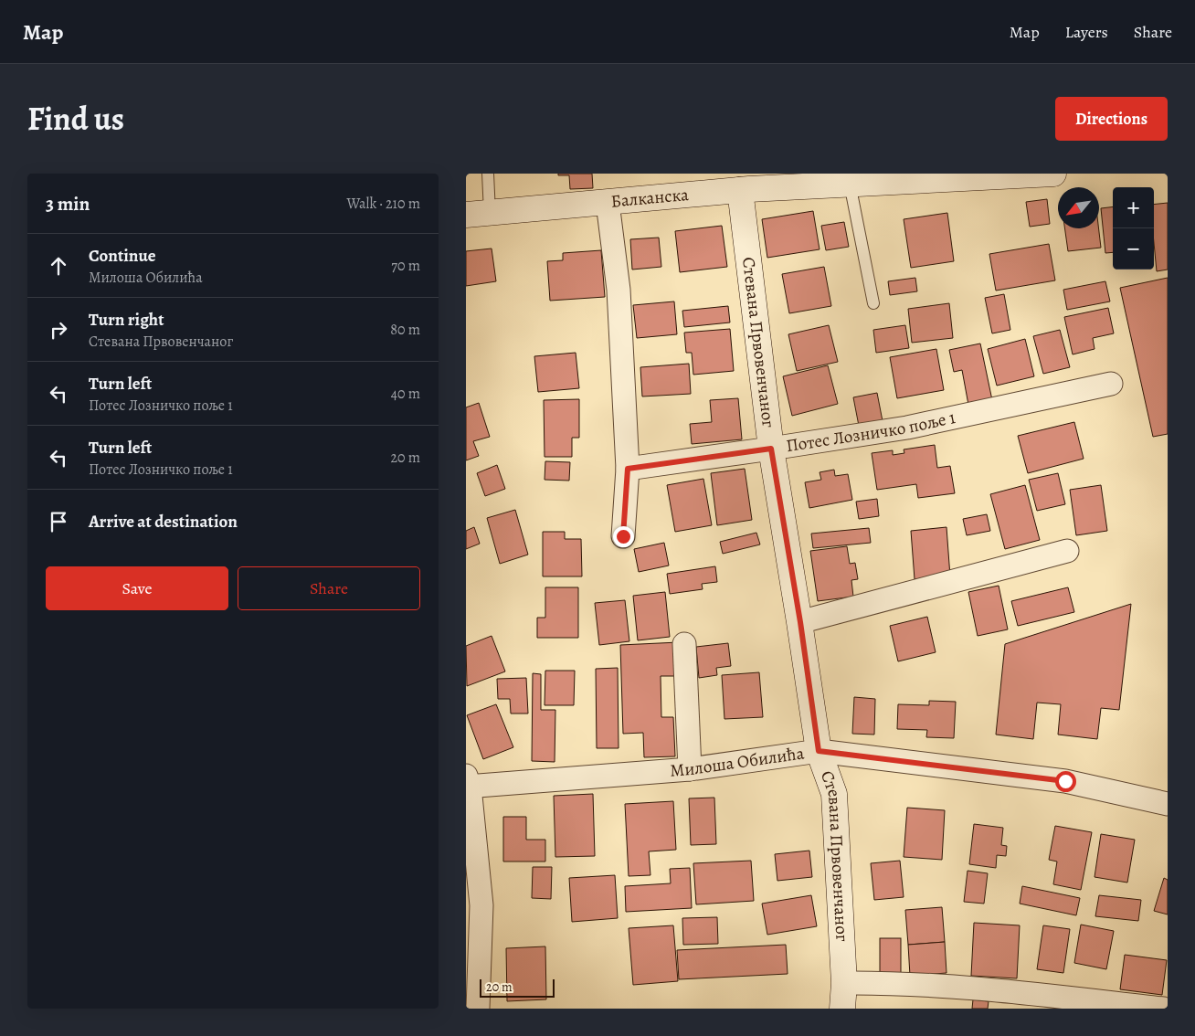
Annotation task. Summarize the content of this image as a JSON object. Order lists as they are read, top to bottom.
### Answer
{
  "streets": {
    "street": [
      "Балканска",
      "Стевана Првовенчаног",
      "Потес Лозничко поље 1",
      "Милоша Обилића"
    ]
  },
  "crossings": [
    ["Балканска", "Стевана Првовенчаног"],
    ["Стевана Првовенчаног", "Потес Лозничко поље 1"],
    ["Стевана Првовенчаног", "Милоша Обилића"]
  ],
  "scale_bar": "20 m",
  "north": "bottom left",
  "page": {
    "header": "Map",
    "nav": ["Map", "Layers", "Share"],
    "title": "Find us",
    "buttons": [
      "Directions",
      ["Save", "Share"]
    ],
    "heading": ["3 min", "Walk · 210 m"],
    "map_buttons": ["+", "−"],
    "list": [
      ["Continue", "Милоша Обилића", "70 m"],
      ["Turn right", "Стевана Првовенчаног", "80 m"],
      ["Turn left", "Потес Лозничко поље 1", "40 m"],
      ["Turn left", "Потес Лозничко поље 1", "20 m"],
      "Arrive at destination"
    ],
    "scale": "20 m"
  }
}
